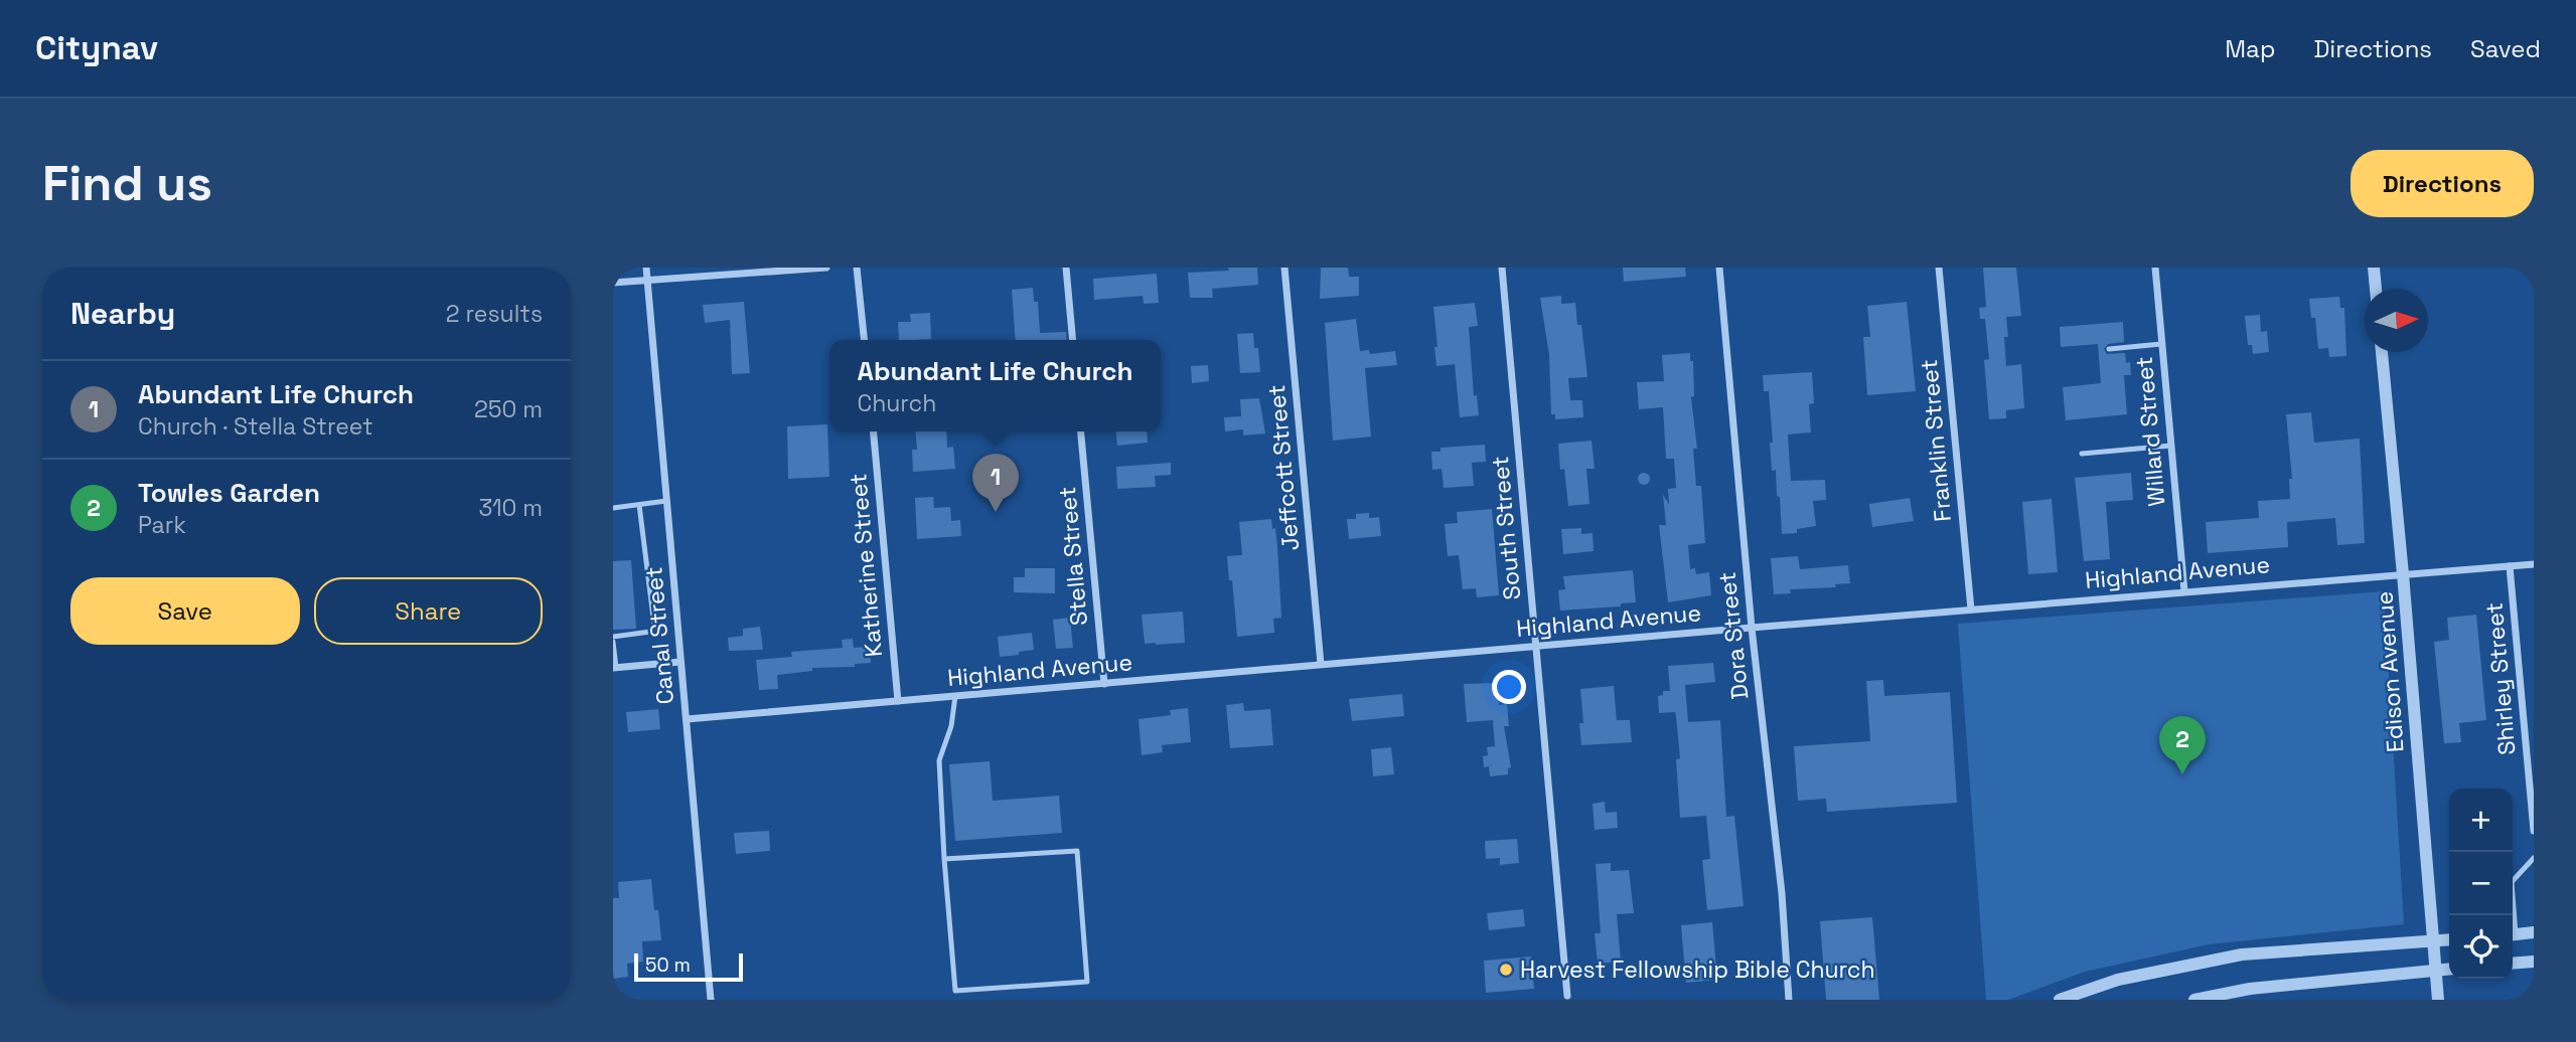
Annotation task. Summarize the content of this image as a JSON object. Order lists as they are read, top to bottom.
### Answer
{
  "streets": {
    "street": [
      "Willard Street",
      "Franklin Street",
      "Jeffcott Street",
      "South Street",
      "Stella Street",
      "Katherine Street",
      "Highland Avenue",
      "Canal Street",
      "Dora Street",
      "Edison Avenue",
      "Shirley Street"
    ]
  },
  "crossings": [
    ["Willard Street", "Highland Avenue"],
    ["Franklin Street", "Highland Avenue"],
    ["Jeffcott Street", "Highland Avenue"],
    ["South Street", "Highland Avenue"],
    ["Stella Street", "Highland Avenue"],
    ["Katherine Street", "Highland Avenue"],
    ["Highland Avenue", "Canal Street"],
    ["Highland Avenue", "Dora Street"],
    ["Highland Avenue", "Edison Avenue"],
    ["Highland Avenue", "Shirley Street"]
  ],
  "places": ["Harvest Fellowship Bible Church"],
  "scale_bar": "50 m",
  "north": "right",
  "page": {
    "header": "Citynav",
    "nav": ["Map", "Directions", "Saved"],
    "buttons": [
      "Directions",
      ["Save", "Share"]
    ],
    "title": "Find us",
    "heading": ["Nearby", "2 results"],
    "popup": ["Abundant Life Church", "Church"],
    "list": [
      {
        "mark": "1",
        "name": "Abundant Life Church",
        "note": "Church · Stella Street",
        "value": "250 m"
      },
      {
        "mark": "2",
        "name": "Towles Garden",
        "note": "Park",
        "value": "310 m"
      }
    ],
    "pins": ["1", "2"],
    "map_buttons": ["+", "−"],
    "scale": "50 m"
  }
}
